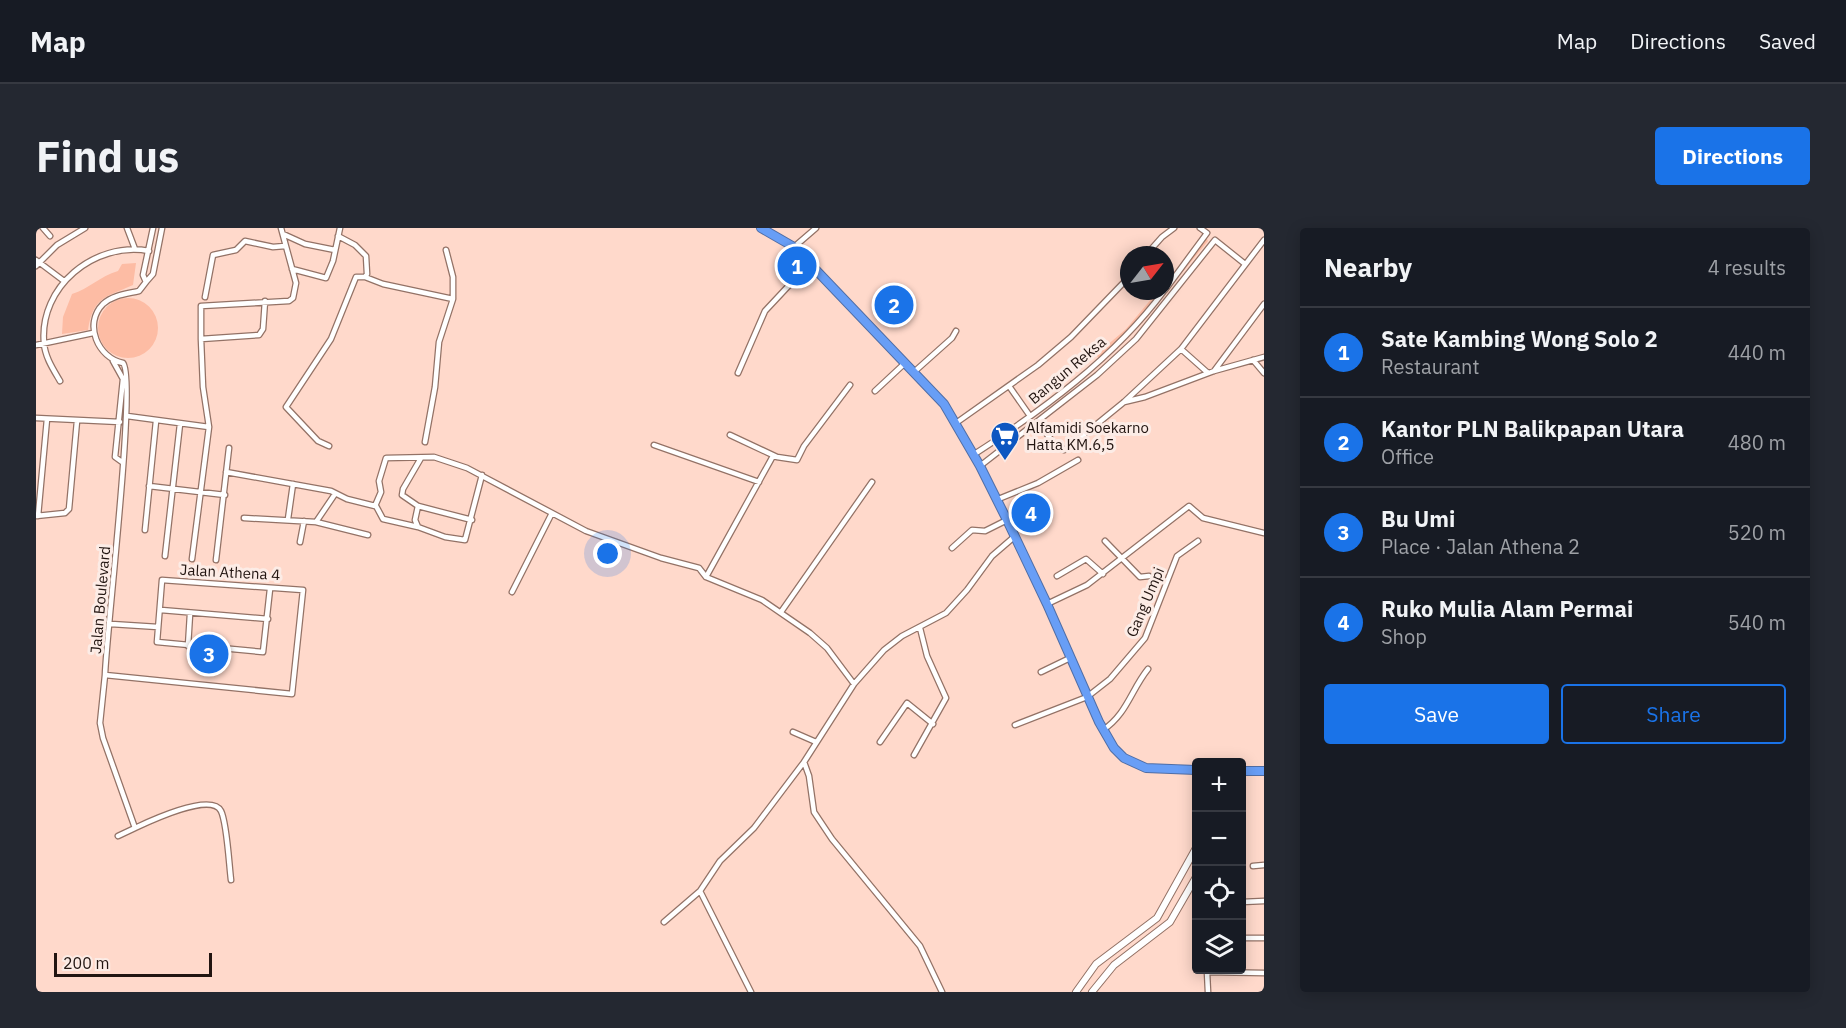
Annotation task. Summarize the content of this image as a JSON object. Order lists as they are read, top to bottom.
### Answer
{
  "streets": {
    "street": [
      "Bangun Reksa",
      "Jalan Athena 4",
      "Jalan Boulevard",
      "Gang Umpi"
    ]
  },
  "crossings": [
    ["Jalan Athena 4", "Jalan Boulevard"]
  ],
  "places": {
    "supermarket": ["Alfamidi Soekarno Hatta KM.6,5"]
  },
  "scale_bar": "200 m",
  "north": "top right",
  "page": {
    "header": "Map",
    "nav": ["Map", "Directions", "Saved"],
    "buttons": [
      "Directions",
      ["Save", "Share"]
    ],
    "title": "Find us",
    "heading": ["Nearby", "4 results"],
    "pins": [
      "1",
      "2",
      "4",
      "3"
    ],
    "list": [
      {
        "mark": "1",
        "name": "Sate Kambing Wong Solo 2",
        "note": "Restaurant",
        "value": "440 m"
      },
      {
        "mark": "2",
        "name": "Kantor PLN Balikpapan Utara",
        "note": "Office",
        "value": "480 m"
      },
      {
        "mark": "3",
        "name": "Bu Umi",
        "note": "Place · Jalan Athena 2",
        "value": "520 m"
      },
      {
        "mark": "4",
        "name": "Ruko Mulia Alam Permai",
        "note": "Shop",
        "value": "540 m"
      }
    ],
    "map_buttons": ["+", "−"],
    "scale": "200 m"
  }
}
